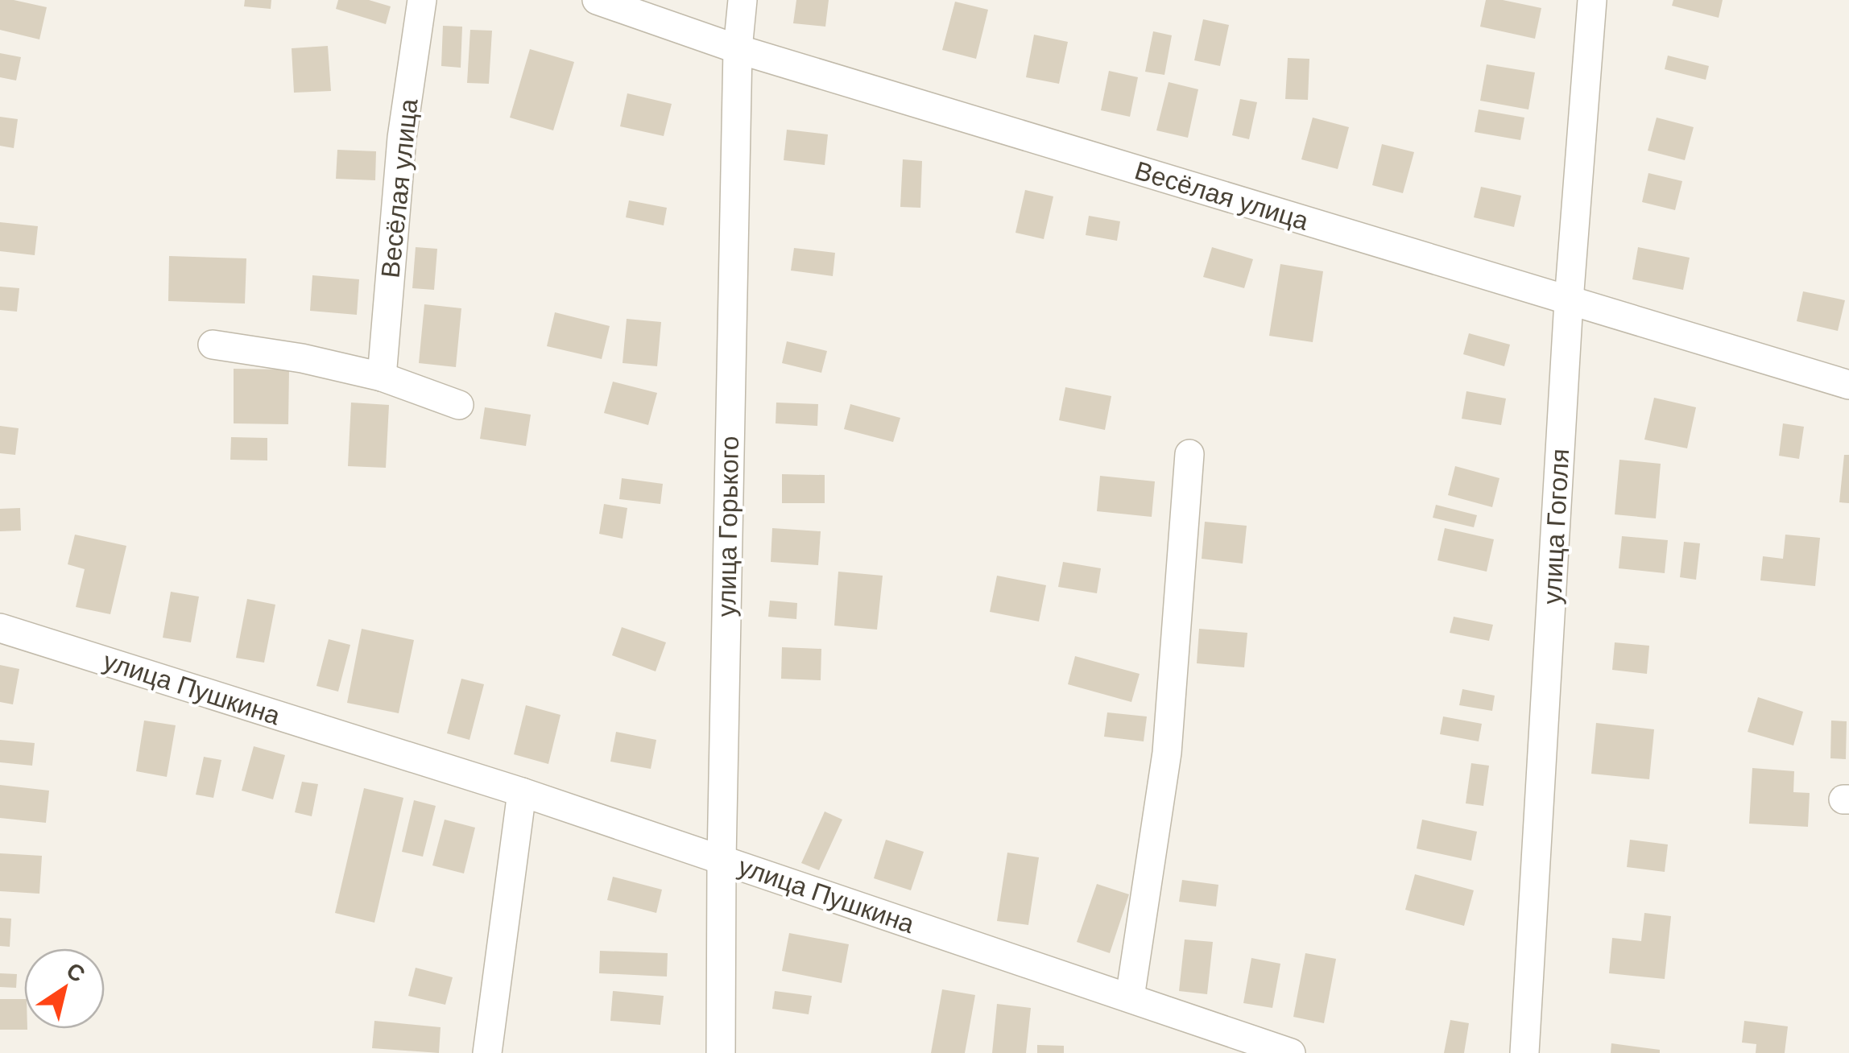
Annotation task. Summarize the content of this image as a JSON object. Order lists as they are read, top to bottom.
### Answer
{
  "streets": {
    "street": [
      "Весёлая улица",
      "улица Горького",
      "улица Гоголя",
      "улица Пушкина"
    ]
  },
  "crossings": [
    ["Весёлая улица", "улица Горького"],
    ["Весёлая улица", "улица Гоголя"],
    ["улица Горького", "улица Пушкина"]
  ],
  "north": "top right"
}
